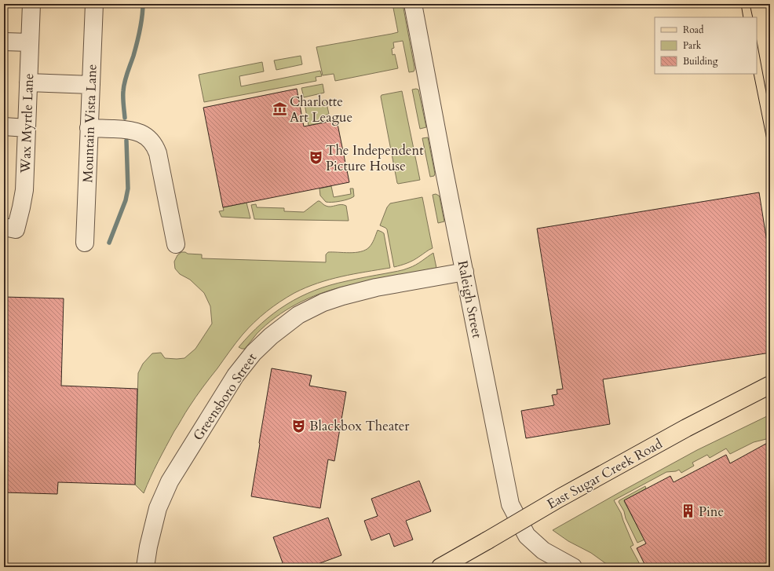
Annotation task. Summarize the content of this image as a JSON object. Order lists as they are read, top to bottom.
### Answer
{
  "streets": {
    "main road": ["East Sugar Creek Road"],
    "street": [
      "Wax Myrtle Lane",
      "Mountain Vista Lane",
      "Raleigh Street",
      "Greensboro Street"
    ]
  },
  "crossings": [
    ["Raleigh Street", "Greensboro Street"]
  ],
  "places": {
    "museum": ["Charlotte Art League"],
    "theatre": ["The Independent Picture House", "Blackbox Theater"],
    "building": ["Pine"]
  },
  "legend": ["Road", "Park", "Building"]
}
